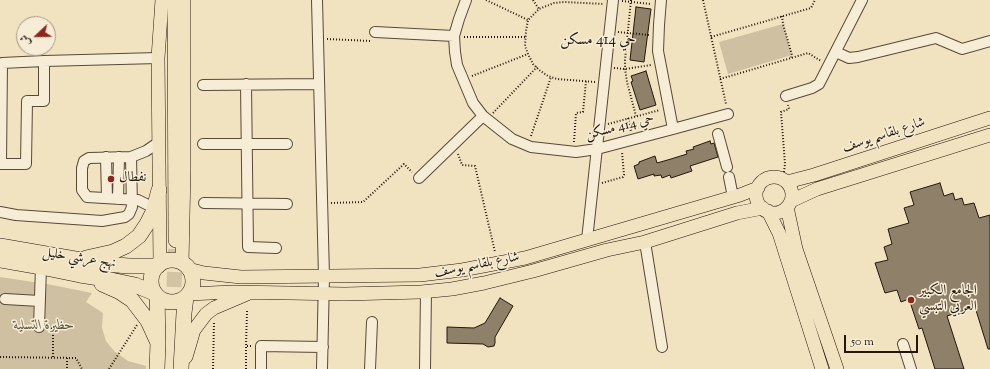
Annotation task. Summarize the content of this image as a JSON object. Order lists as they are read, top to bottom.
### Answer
{
  "streets": {
    "highway": ["نهج عرشي خليل"],
    "main road": ["شارع بلقاسم يوسف"],
    "street": ["حي 414 مسكن"]
  },
  "crossings": [
    ["شارع بلقاسم يوسف", "نهج عرشي خليل"]
  ],
  "districts": ["حي 414 مسكن"],
  "parks": ["حظيرة التسلية"],
  "places": ["نفطال", "الجامع الكبير العربي التبسي"],
  "scale_bar": "50 m",
  "north": "left"
}
